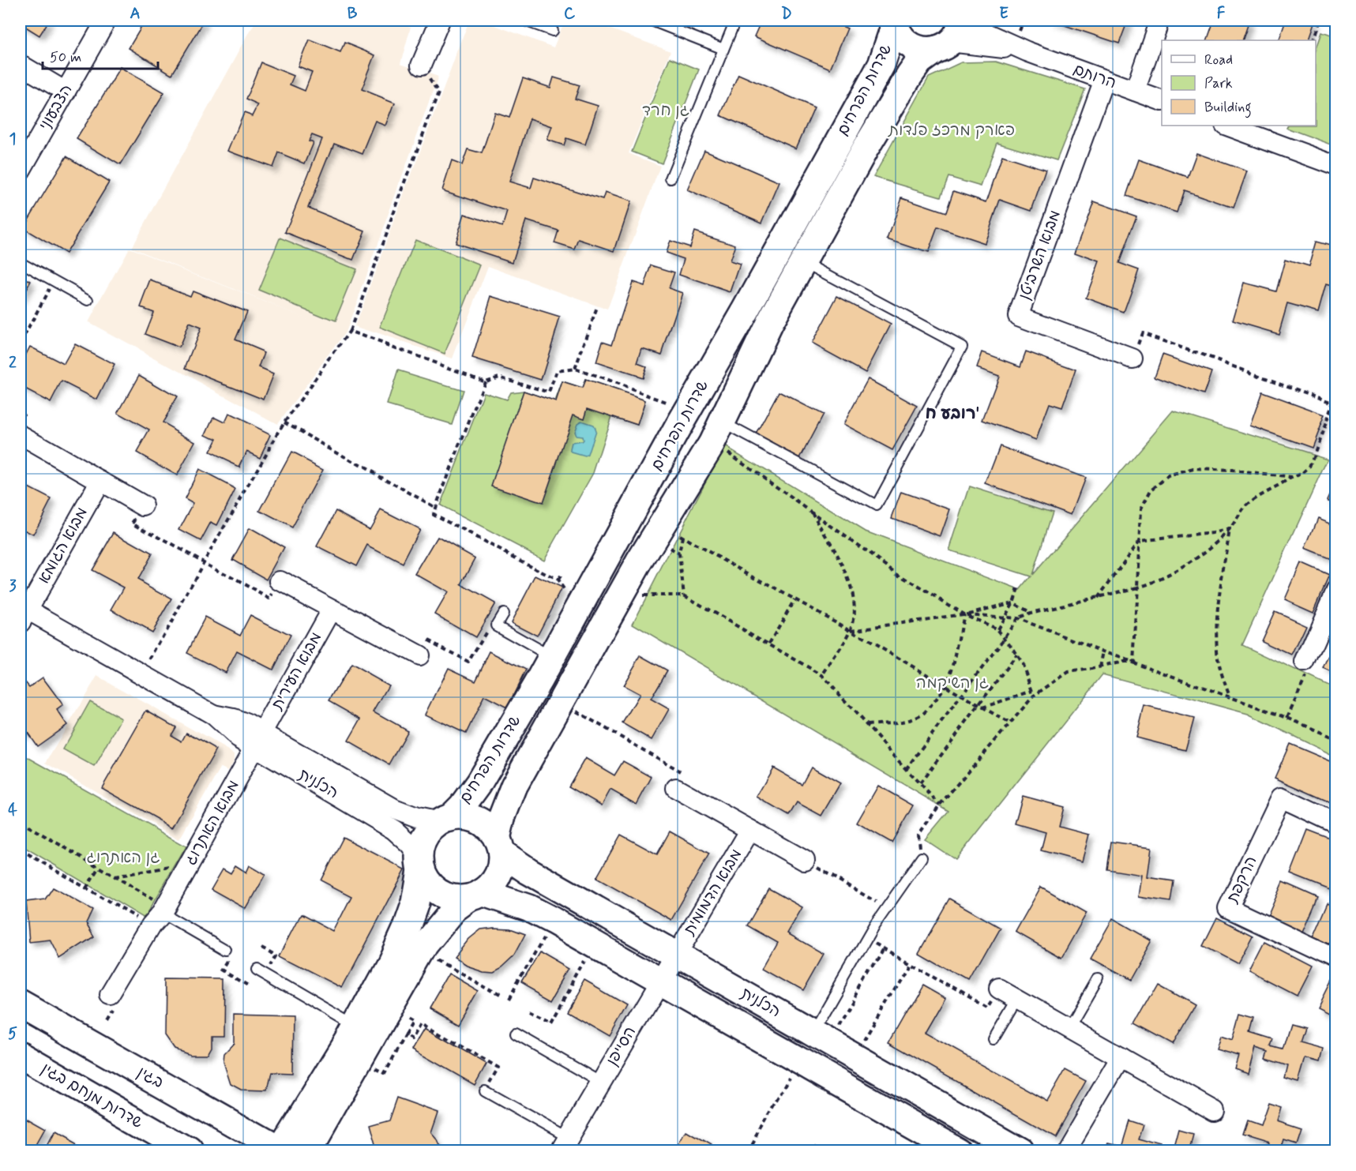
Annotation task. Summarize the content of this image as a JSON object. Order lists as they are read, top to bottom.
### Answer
{
  "streets": {
    "street": [
      "הרותם",
      "שדרות הפרחים",
      "הצבעוני",
      "מבוא השרביטן",
      "מבוא הגומא",
      "מבוא העירית",
      "הכלנית",
      "מבוא האתרוג",
      "הרקפת",
      "מבוא הדמומית",
      "הסייפן",
      "בגין",
      "שדרות מנחם בגין"
    ]
  },
  "crossings": [
    ["הרותם", "שדרות הפרחים"],
    ["הרותם", "מבוא השרביטן"],
    ["שדרות הפרחים", "הכלנית"],
    ["מבוא הגומא", "הכלנית"],
    ["מבוא העירית", "הכלנית"],
    ["מבוא העירית", "מבוא האתרוג"],
    ["הכלנית", "מבוא האתרוג"],
    ["הכלנית", "מבוא הדמומית"],
    ["הכלנית", "הסייפן"],
    ["מבוא הדמומית", "הסייפן"]
  ],
  "districts": ["רובע ח'"],
  "parks": [
    "גן חרד",
    "פארק מרכז פלדות",
    "גן השיקמה",
    "גן האתרוג"
  ],
  "legend": ["Road", "Park", "Building"],
  "scale_bar": "50 m",
  "grid": {
    "columns": [
      "A",
      "B",
      "C",
      "D",
      "E",
      "F"
    ],
    "rows": [
      "1",
      "2",
      "3",
      "4",
      "5"
    ]
  }
}
